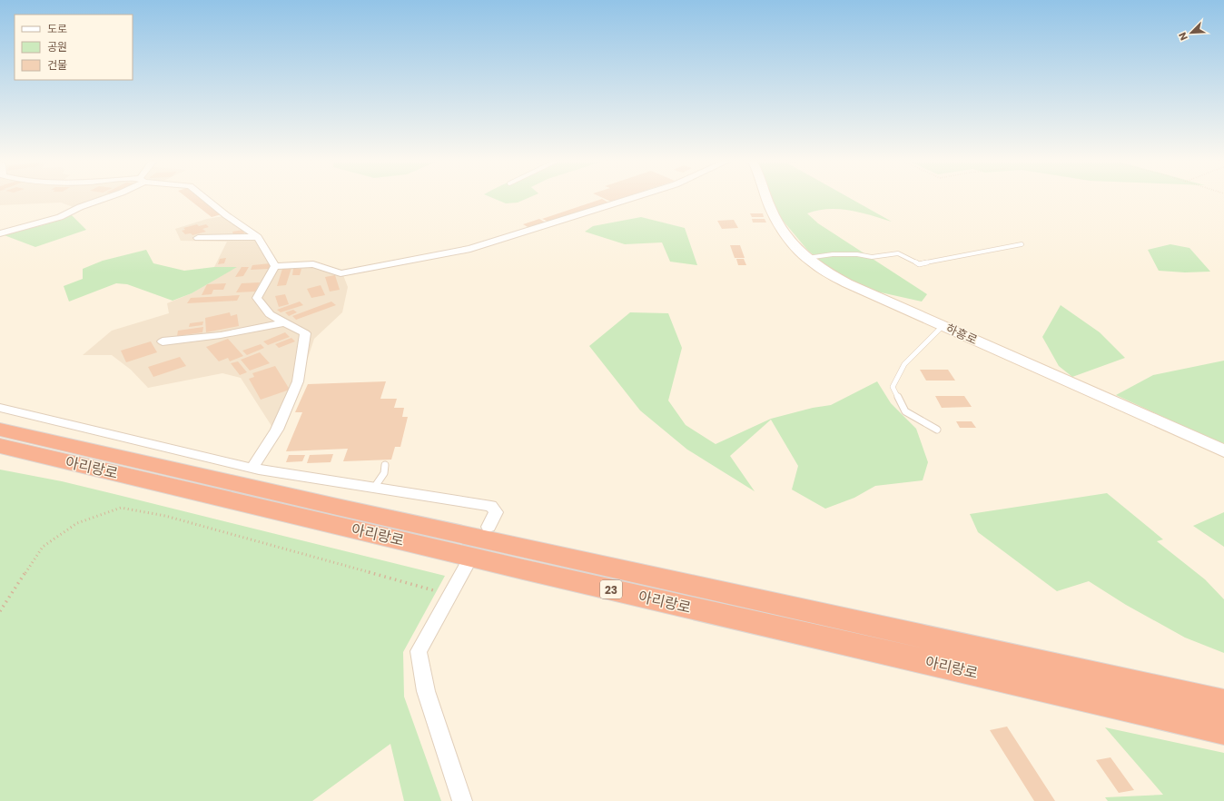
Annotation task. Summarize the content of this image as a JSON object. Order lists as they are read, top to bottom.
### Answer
{
  "streets": {
    "highway": ["아리랑로", "23"],
    "street": ["하흥로"]
  },
  "legend": ["도로", "공원", "건물"],
  "north": "bottom left"
}
